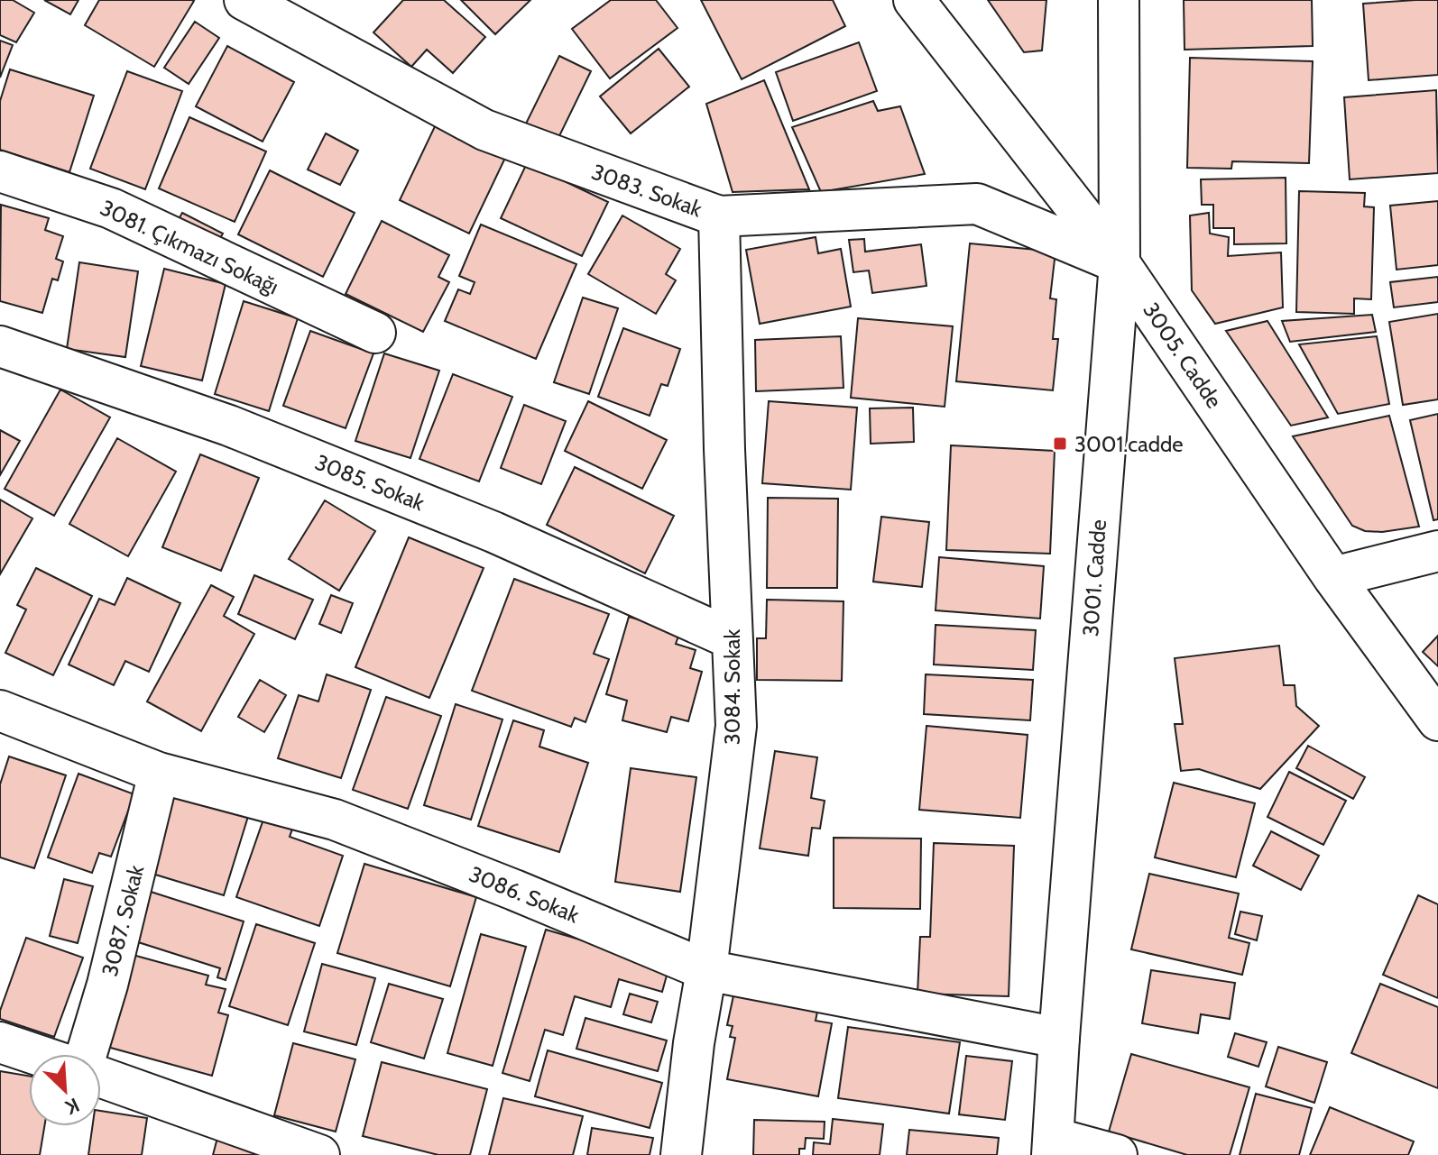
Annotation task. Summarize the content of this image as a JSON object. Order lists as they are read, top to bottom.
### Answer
{
  "streets": {
    "street": [
      "3083. Sokak",
      "3081. Çıkmazı Sokağı",
      "3005. Cadde",
      "3085. Sokak",
      "3001. Cadde",
      "3084. Sokak",
      "3086. Sokak",
      "3087. Sokak"
    ]
  },
  "crossings": [
    ["3083. Sokak", "3005. Cadde"],
    ["3083. Sokak", "3001. Cadde"],
    ["3083. Sokak", "3084. Sokak"],
    ["3005. Cadde", "3001. Cadde"],
    ["3085. Sokak", "3084. Sokak"],
    ["3001. Cadde", "3086. Sokak"],
    ["3084. Sokak", "3086. Sokak"],
    ["3086. Sokak", "3087. Sokak"]
  ],
  "places": {
    "transit": ["3001.cadde"]
  },
  "north": "bottom right"
}
